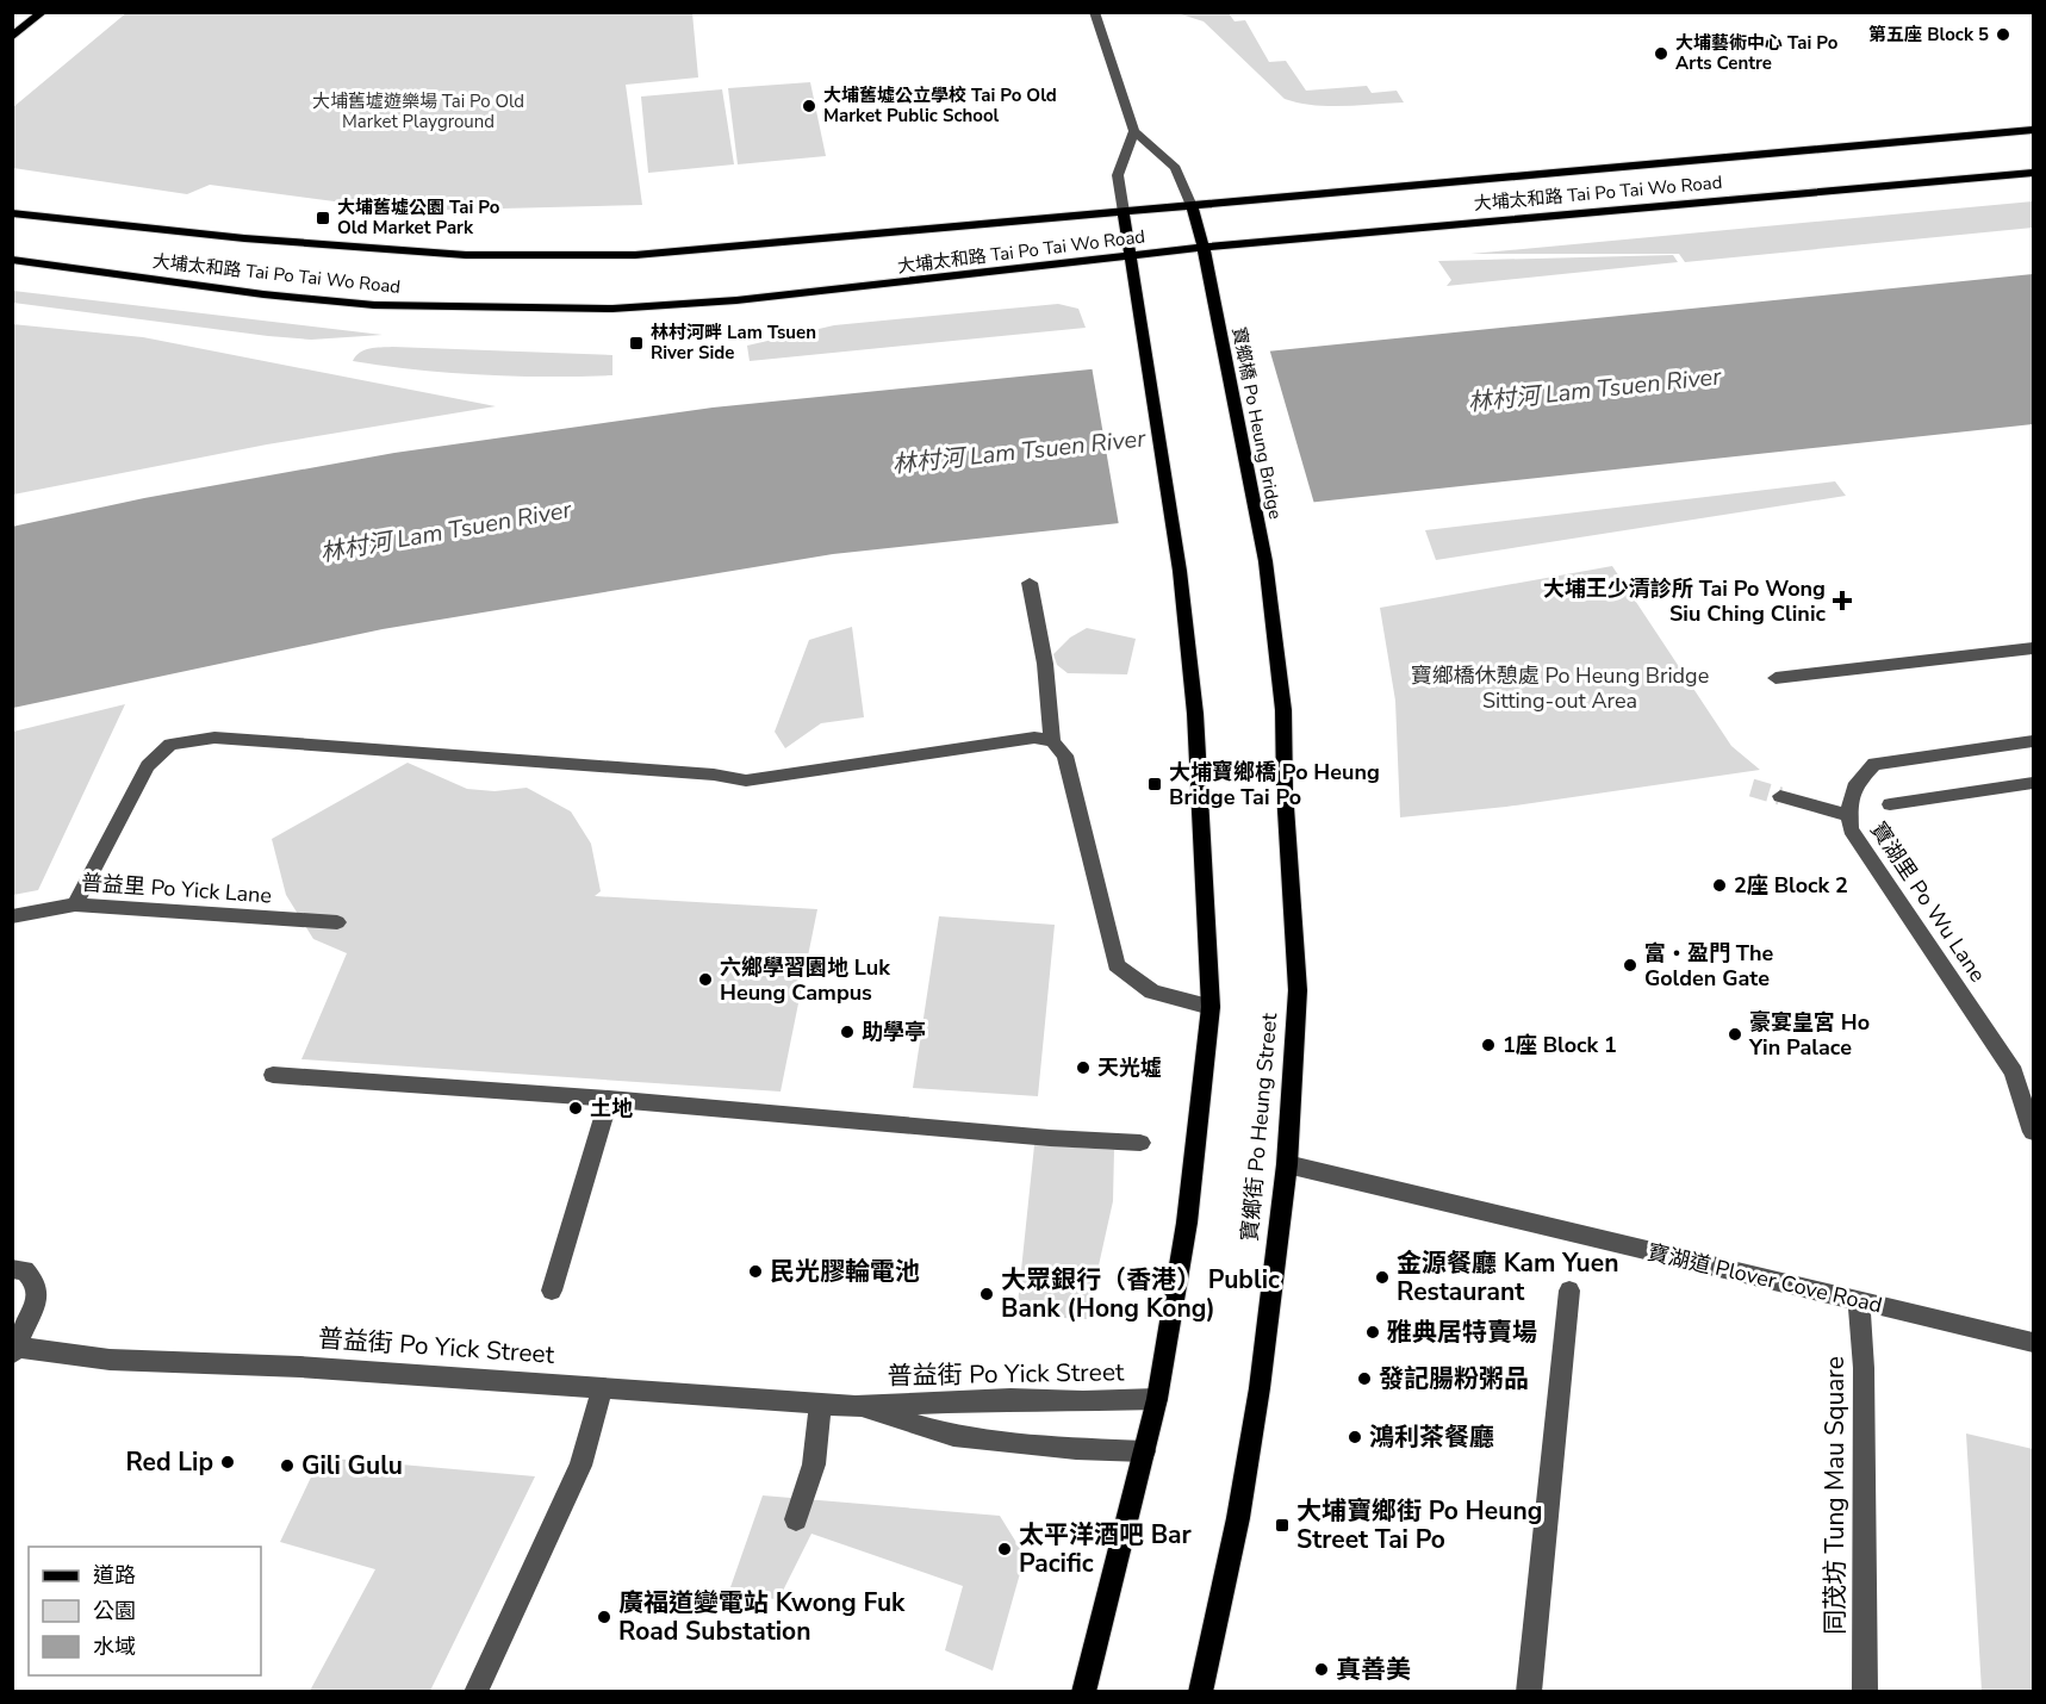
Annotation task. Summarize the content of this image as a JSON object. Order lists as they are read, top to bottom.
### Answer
{
  "streets": {
    "main road": ["大埔太和路 Tai Po Tai Wo Road", "寶鄉橋 Po Heung Bridge", "寶鄉街 Po Heung Street"],
    "street": [
      "普益里 Po Yick Lane",
      "寶湖里 Po Wu Lane",
      "寶湖道 Plover Cove Road",
      "普益街 Po Yick Street",
      "同茂坊 Tung Mau Square"
    ]
  },
  "crossings": [
    ["大埔太和路 Tai Po Tai Wo Road", "寶鄉橋 Po Heung Bridge"],
    ["寶鄉橋 Po Heung Bridge", "寶鄉街 Po Heung Street"],
    ["寶鄉街 Po Heung Street", "寶湖道 Plover Cove Road"],
    ["寶湖道 Plover Cove Road", "同茂坊 Tung Mau Square"]
  ],
  "water": ["林村河 Lam Tsuen River"],
  "parks": ["大埔舊墟遊樂場 Tai Po Old Market Playground", "寶鄉橋休憩處 Po Heung Bridge Sitting-out Area"],
  "places": {
    "other": [
      "第五座 Block 5",
      "大埔藝術中心 Tai Po Arts Centre",
      "大埔舊墟公立學校 Tai Po Old Market Public School",
      "2座 Block 2",
      "富‧盈門 The Golden Gate",
      "六鄉學習園地 Luk Heung Campus",
      "助學亭",
      "豪宴皇宮 Ho Yin Palace",
      "1座 Block 1",
      "天光墟",
      "土地",
      "民光膠輪電池",
      "金源餐廳 Kam Yuen Restaurant",
      "大眾銀行（香港） Public Bank (Hong Kong)",
      "雅典居特賣場",
      "發記腸粉粥品",
      "鴻利茶餐廳",
      "Red Lip",
      "Gili Gulu",
      "太平洋酒吧 Bar Pacific",
      "廣福道變電站 Kwong Fuk Road Substation",
      "真善美"
    ],
    "transit": [
      "大埔舊墟公園 Tai Po Old Market Park",
      "林村河畔 Lam Tsuen River Side",
      "大埔寶鄉橋 Po Heung Bridge Tai Po",
      "大埔寶鄉街 Po Heung Street Tai Po"
    ],
    "health": ["大埔王少清診所 Tai Po Wong Siu Ching Clinic"]
  },
  "legend": ["道路", "公園", "水域"]
}
